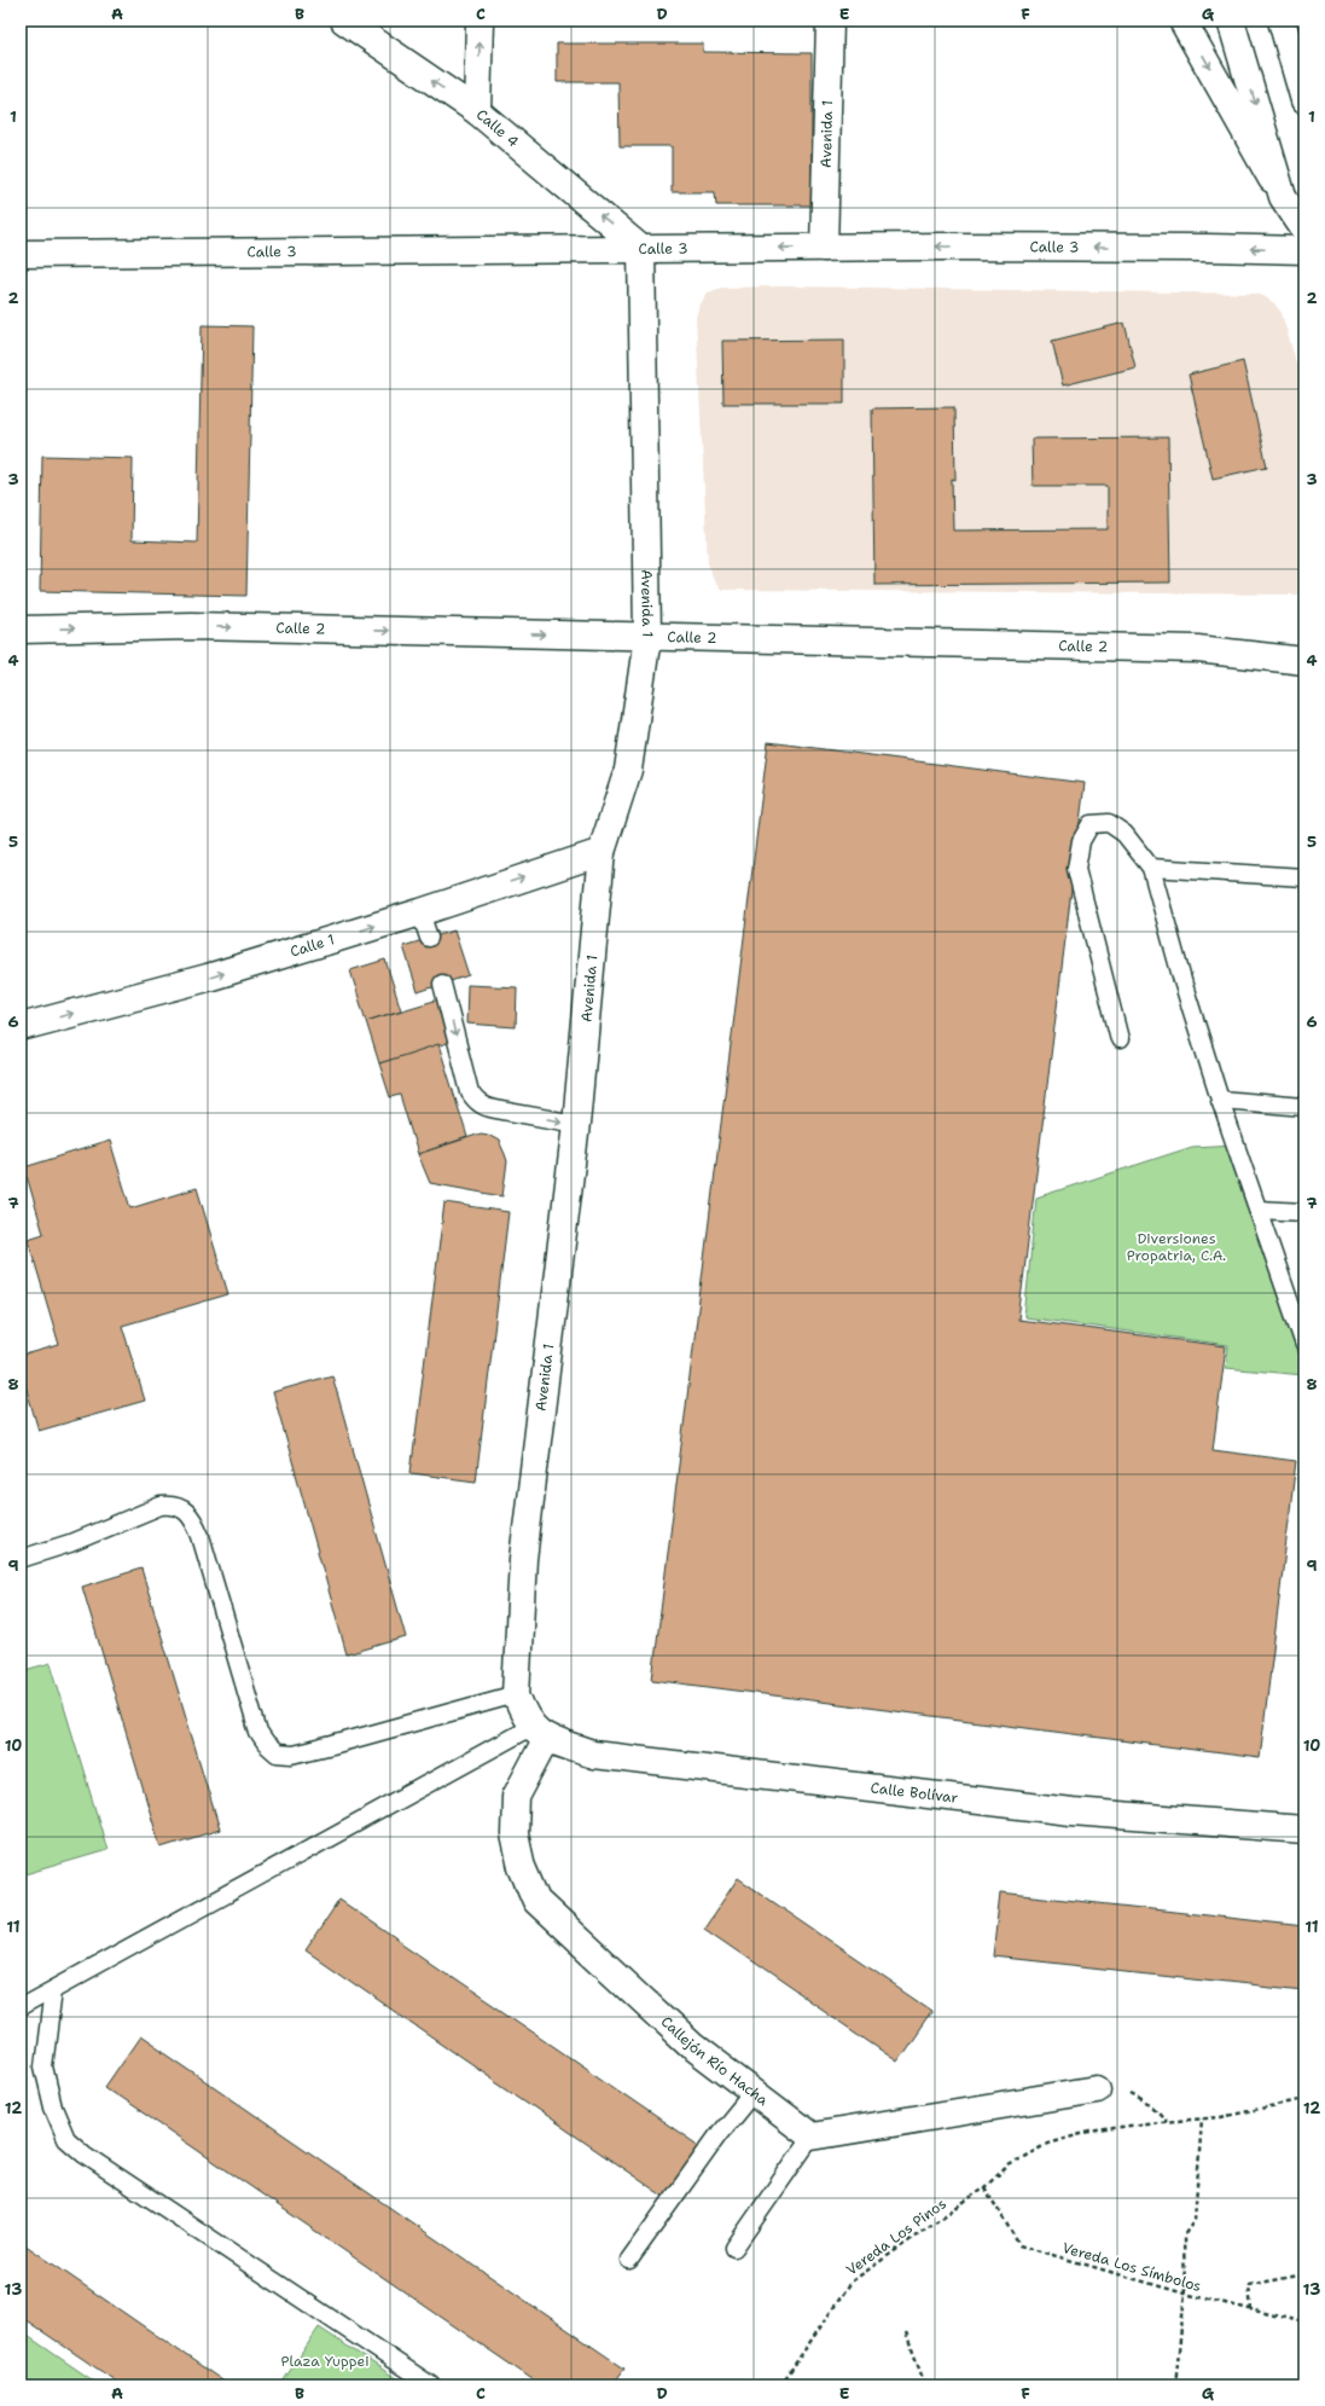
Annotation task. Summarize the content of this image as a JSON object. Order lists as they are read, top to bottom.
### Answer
{
  "streets": {
    "street": [
      "Calle 4",
      "Avenida 1",
      "Calle 3",
      "Calle 2",
      "Calle 1",
      "Calle Bolívar",
      "Callejón Río Hacha"
    ],
    "path": ["Vereda Los Pinos", "Vereda Los Símbolos"]
  },
  "crossings": [
    ["Calle 4", "Avenida 1"],
    ["Calle 4", "Calle 3"],
    ["Avenida 1", "Calle 3"],
    ["Avenida 1", "Calle 2"],
    ["Avenida 1", "Calle 1"],
    ["Avenida 1", "Calle Bolívar"],
    ["Avenida 1", "Callejón Río Hacha"],
    ["Calle Bolívar", "Callejón Río Hacha"],
    ["Vereda Los Pinos", "Vereda Los Símbolos"]
  ],
  "one_way": [
    "Calle 4",
    "Calle 3",
    "Calle 2",
    "Calle 1"
  ],
  "parks": ["Diversiones Propatria, C.A.", "Plaza Yuppei"],
  "grid": {
    "columns": [
      "A",
      "B",
      "C",
      "D",
      "E",
      "F",
      "G"
    ],
    "rows": [
      "1",
      "2",
      "3",
      "4",
      "5",
      "6",
      "7",
      "8",
      "9",
      "10",
      "11",
      "12",
      "13"
    ]
  }
}
